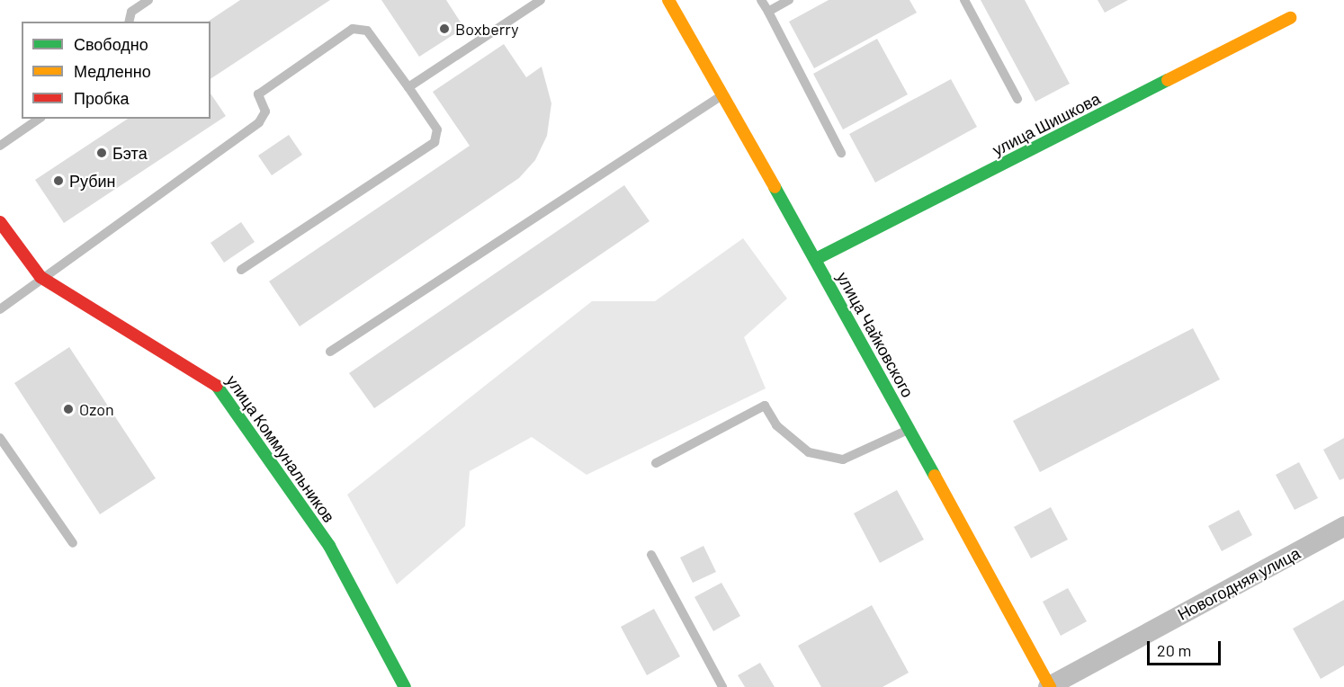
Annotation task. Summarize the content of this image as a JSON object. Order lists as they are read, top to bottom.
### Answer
{
  "streets": {
    "street": [
      "улица Шишкова",
      "улица Чайковского",
      "улица Коммунальников",
      "Новогодняя улица"
    ]
  },
  "crossings": [
    ["улица Шишкова", "улица Чайковского"],
    ["улица Чайковского", "Новогодняя улица"]
  ],
  "places": [
    "Boxberry",
    "Бэта",
    "Рубин",
    "Ozon"
  ],
  "legend": ["Свободно", "Медленно", "Пробка"],
  "scale_bar": "20 m"
}
